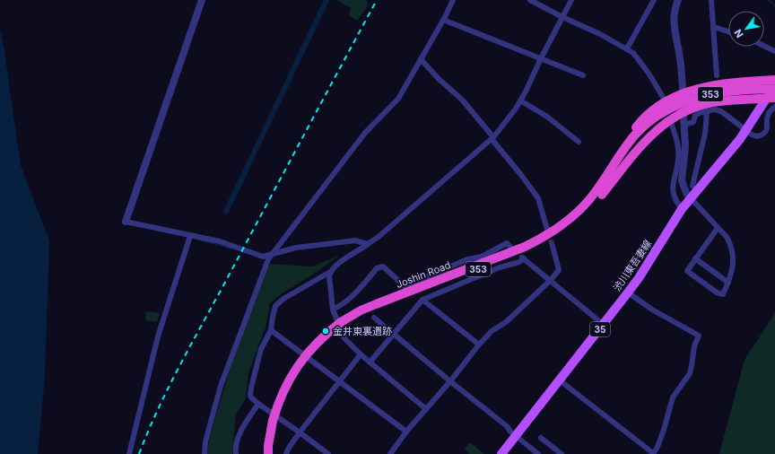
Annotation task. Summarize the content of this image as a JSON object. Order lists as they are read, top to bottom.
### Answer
{
  "streets": {
    "highway": ["353", "Joshin Road"],
    "main road": ["渋川東吾妻線", "35"]
  },
  "crossings": [
    ["353", "渋川東吾妻線"],
    ["353", "Joshin Road"]
  ],
  "places": ["金井東裏遺跡"],
  "north": "bottom left"
}
